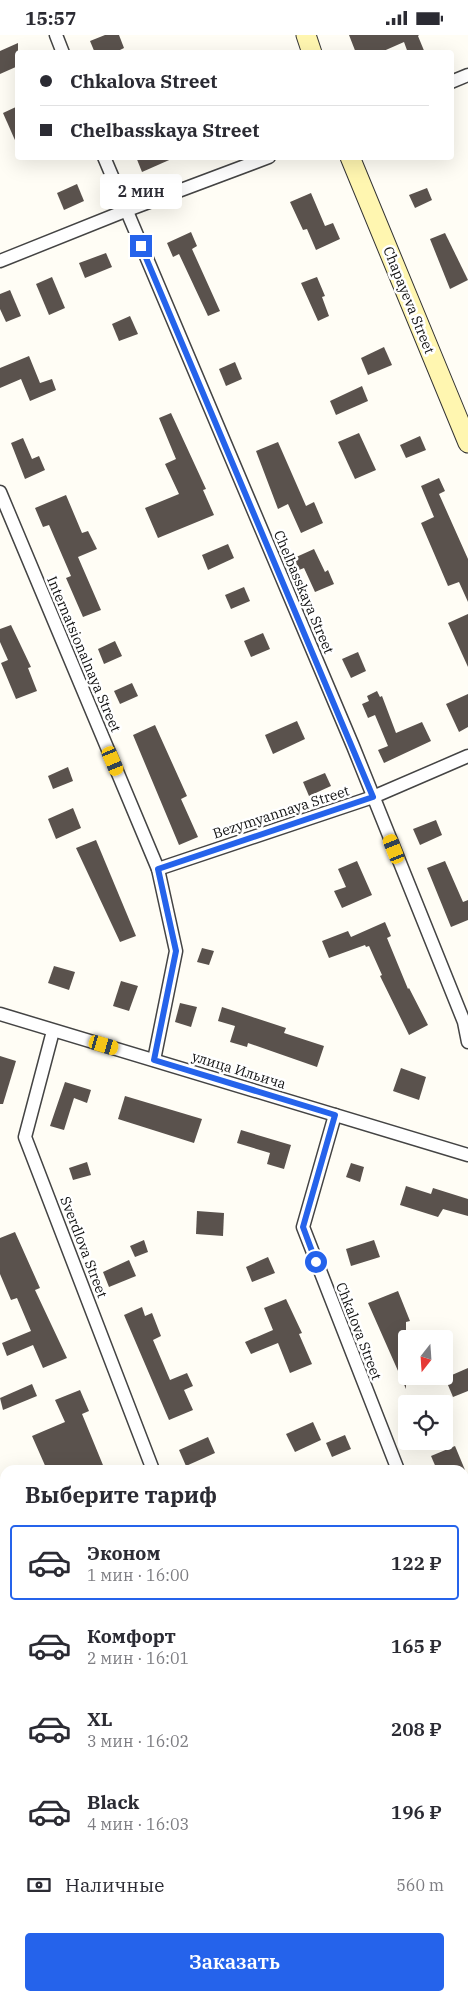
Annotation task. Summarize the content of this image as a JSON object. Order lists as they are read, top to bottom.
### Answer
{
  "streets": {
    "main road": ["Chapayeva Street"],
    "street": [
      "Chelbasskaya Street",
      "Internatsionalnaya Street",
      "Bezymyannaya Street",
      "улица Ильича",
      "Sverdlova Street",
      "Chkalova Street"
    ]
  },
  "crossings": [
    ["Chelbasskaya Street", "Bezymyannaya Street"],
    ["Internatsionalnaya Street", "Bezymyannaya Street"],
    ["Internatsionalnaya Street", "улица Ильича"],
    ["улица Ильича", "Sverdlova Street"],
    ["улица Ильича", "Chkalova Street"]
  ],
  "north": "bottom",
  "page": {
    "status": "15:57",
    "banner": ["Chkalova Street", "Chelbasskaya Street"],
    "bubble": "2 мин",
    "heading": "Выберите тариф",
    "list": [
      {
        "name": "Эконом",
        "note": "1 мин · 16:00",
        "value": "122 ₽"
      },
      {
        "name": "Комфорт",
        "note": "2 мин · 16:01",
        "value": "165 ₽"
      },
      {
        "name": "XL",
        "note": "3 мин · 16:02",
        "value": "208 ₽"
      },
      {
        "name": "Black",
        "note": "4 мин · 16:03",
        "value": "196 ₽"
      }
    ],
    "pay": ["Наличные", "560 m"],
    "buttons": "Заказать"
  }
}
